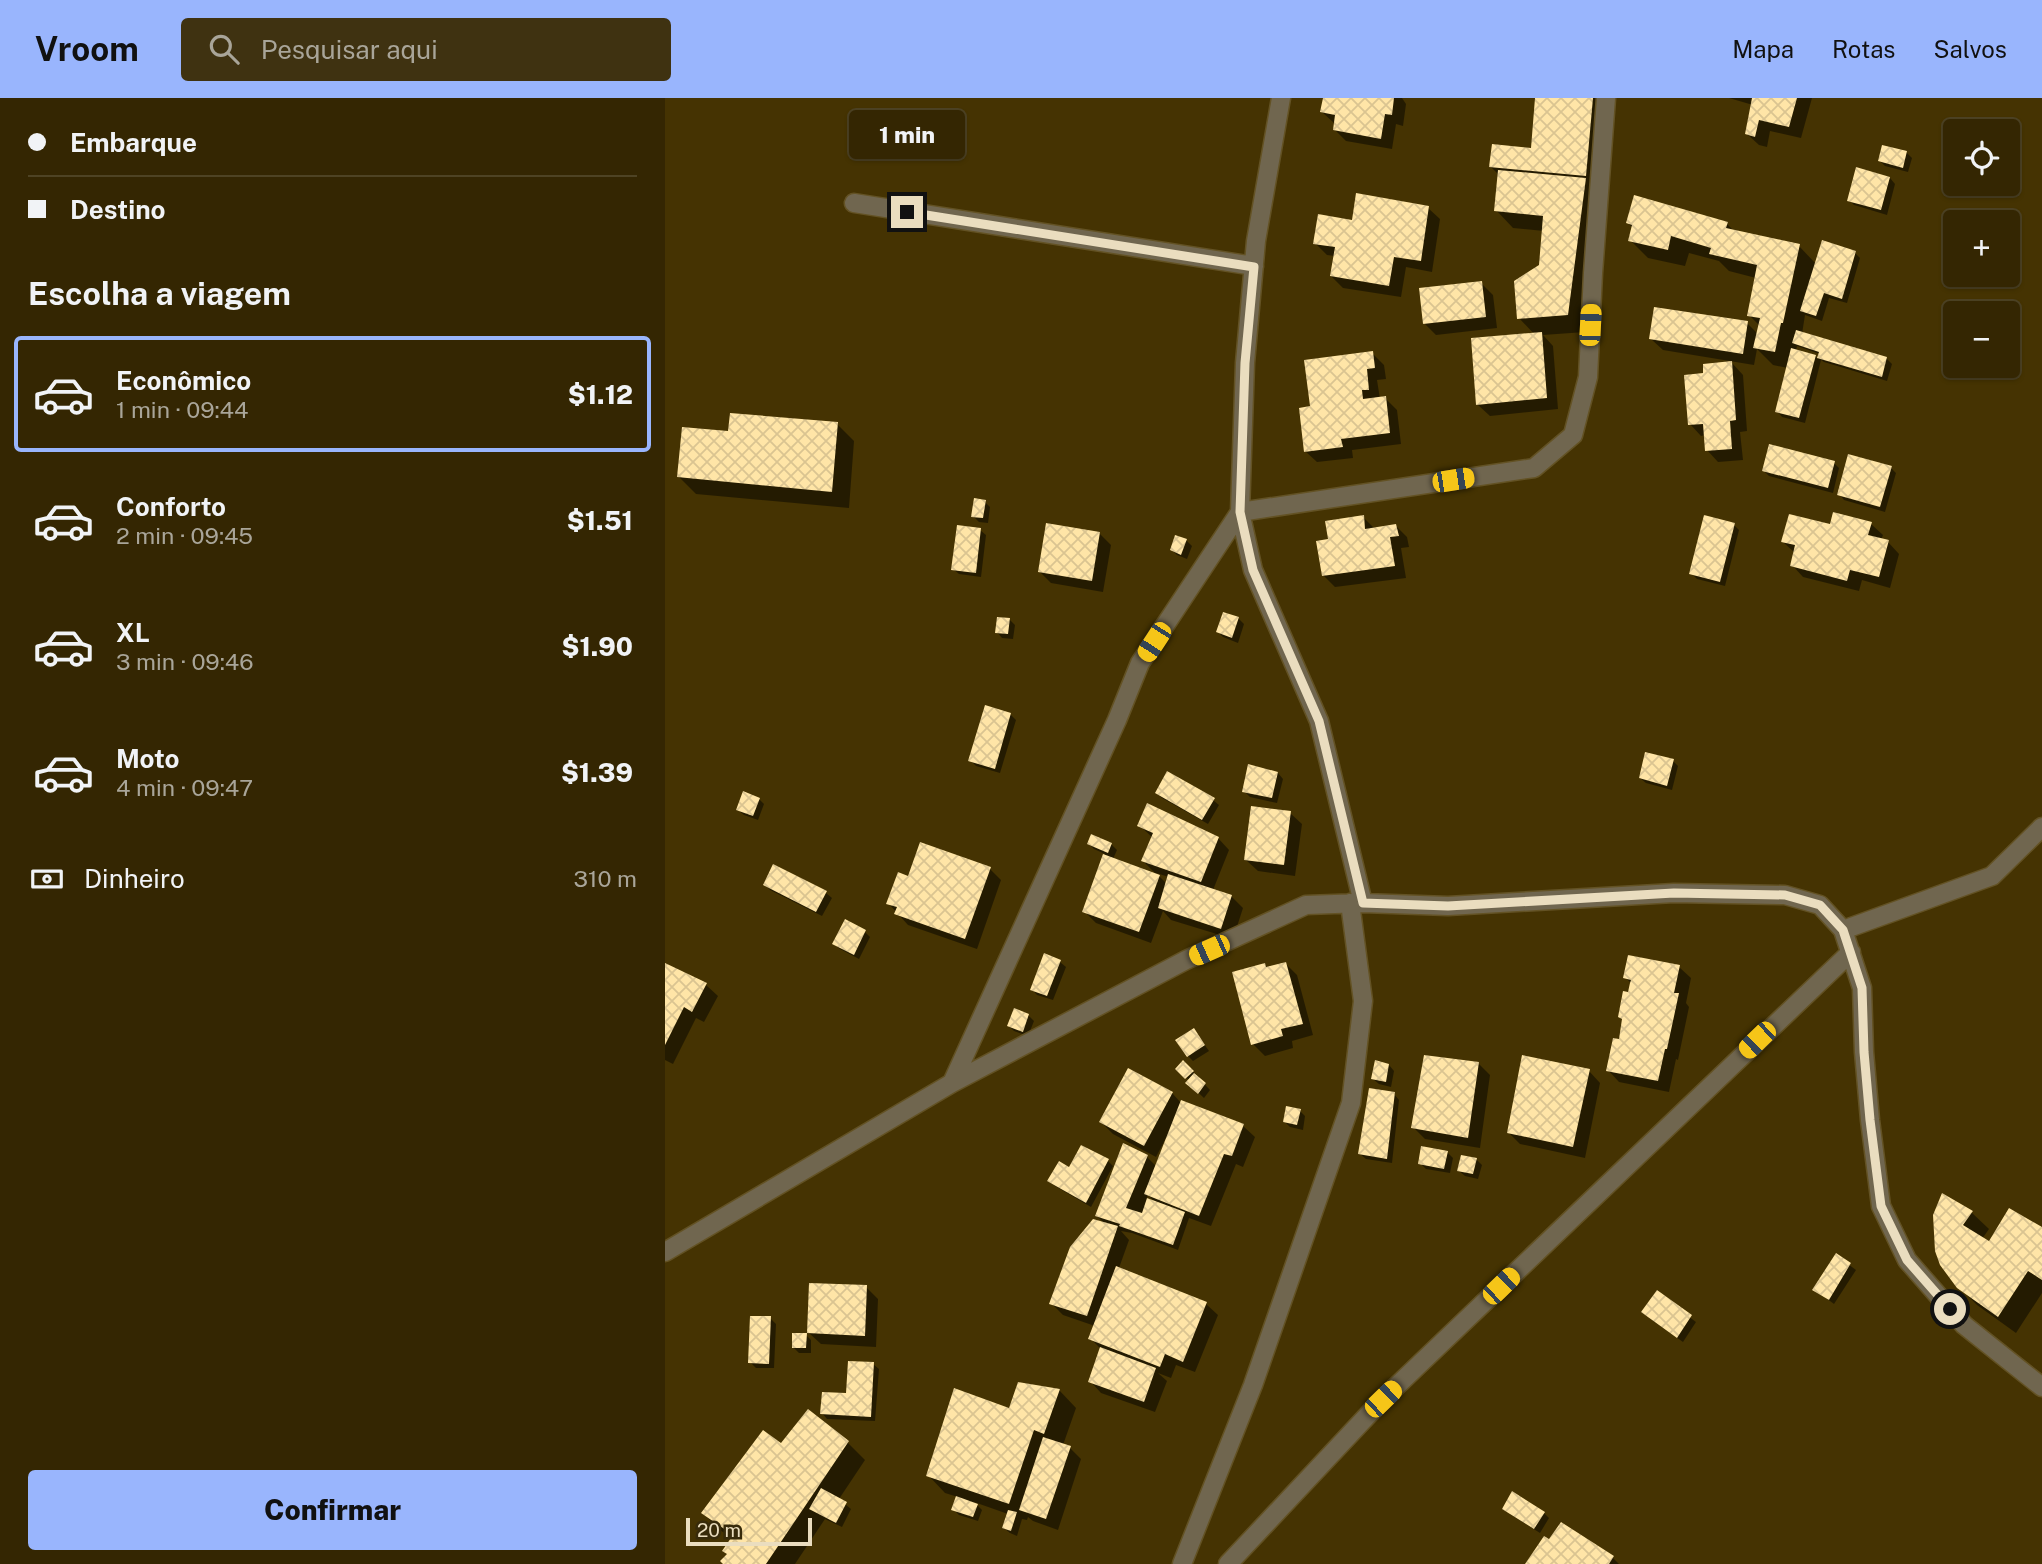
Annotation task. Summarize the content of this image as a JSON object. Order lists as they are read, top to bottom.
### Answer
{
  "scale_bar": "20 m",
  "page": {
    "header": "Vroom",
    "search": "Pesquisar aqui",
    "nav": ["Mapa", "Rotas", "Salvos"],
    "banner": ["Embarque", "Destino"],
    "bubble": "1 min",
    "map_buttons": ["+", "−"],
    "heading": "Escolha a viagem",
    "list": [
      {
        "name": "Econômico",
        "note": "1 min · 09:44",
        "value": "$1.12"
      },
      {
        "name": "Conforto",
        "note": "2 min · 09:45",
        "value": "$1.51"
      },
      {
        "name": "XL",
        "note": "3 min · 09:46",
        "value": "$1.90"
      },
      {
        "name": "Moto",
        "note": "4 min · 09:47",
        "value": "$1.39"
      }
    ],
    "pay": ["Dinheiro", "310 m"],
    "buttons": "Confirmar",
    "scale": "20 m"
  }
}
